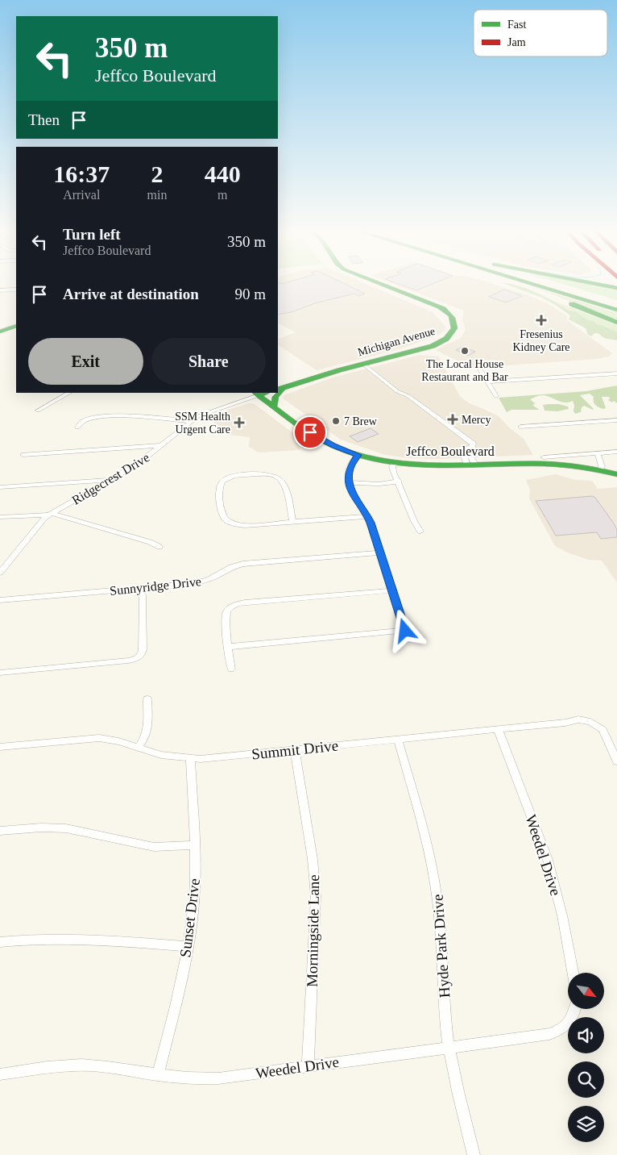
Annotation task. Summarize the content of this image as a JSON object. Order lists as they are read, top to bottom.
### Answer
{
  "streets": {
    "main road": ["Michigan Avenue", "Jeffco Boulevard"],
    "street": [
      "Ridgecrest Drive",
      "Sunnyridge Drive",
      "Summit Drive",
      "Weedel Drive",
      "Sunset Drive",
      "Morningside Lane",
      "Hyde Park Drive"
    ]
  },
  "crossings": [
    ["Jeffco Boulevard", "Ridgecrest Drive"],
    ["Summit Drive", "Weedel Drive"],
    ["Summit Drive", "Sunset Drive"],
    ["Summit Drive", "Morningside Lane"],
    ["Summit Drive", "Hyde Park Drive"],
    ["Weedel Drive", "Sunset Drive"],
    ["Weedel Drive", "Morningside Lane"],
    ["Weedel Drive", "Hyde Park Drive"]
  ],
  "places": {
    "health": ["Fresenius Kidney Care", "Mercy", "SSM Health Urgent Care"],
    "other": ["The Local House Restaurant and Bar", "7 Brew"]
  },
  "legend": ["Fast", "Jam"],
  "north": "bottom right",
  "page": {
    "turn": ["350 m", "Jeffco Boulevard"],
    "then": "Then",
    "eta": [
      "16:37",
      "Arrival",
      "2",
      "min",
      "440",
      "m"
    ],
    "list": [
      {
        "name": "Turn left",
        "note": "Jeffco Boulevard",
        "value": "350 m"
      },
      {
        "name": "Arrive at destination",
        "value": "90 m"
      }
    ],
    "buttons": ["Exit", "Share"]
  }
}
